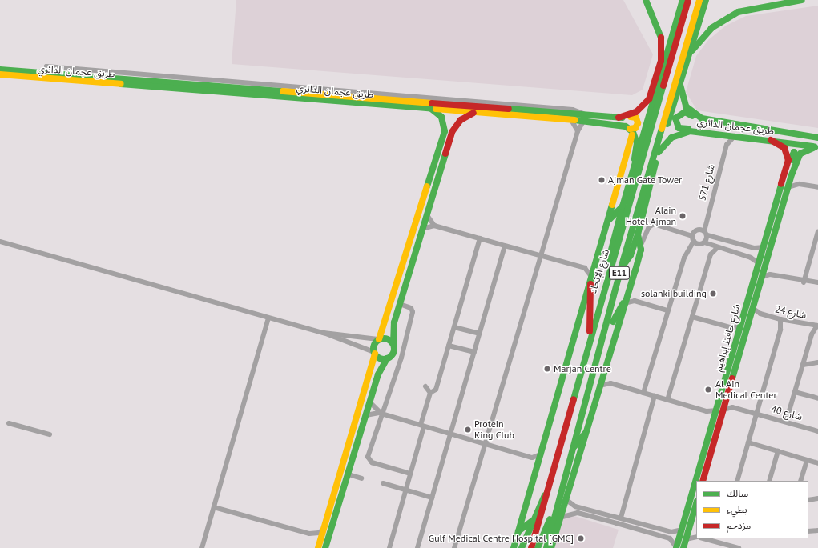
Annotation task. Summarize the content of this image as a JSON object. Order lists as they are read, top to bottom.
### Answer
{
  "streets": {
    "main road": [
      "طريق عجمان الدائري",
      "شارع الإتحاد",
      "E11",
      "شارع حافظ إبراهيم"
    ],
    "street": ["شارع 571", "شارع 24", "شارع 40"]
  },
  "crossings": [
    ["طريق عجمان الدائري", "شارع 571"],
    ["طريق عجمان الدائري", "شارع حافظ إبراهيم"],
    ["شارع 24", "شارع حافظ إبراهيم"],
    ["شارع حافظ إبراهيم", "شارع 40"]
  ],
  "places": [
    "Ajman Gate Tower",
    "Alain Hotel Ajman",
    "solanki building",
    "Marjan Centre",
    "Al Ain Medical Center",
    "Protein King Club",
    "Gulf Medical Centre Hospital [GMC]"
  ],
  "legend": ["سالك", "بطيء", "مزدحم"]
}
